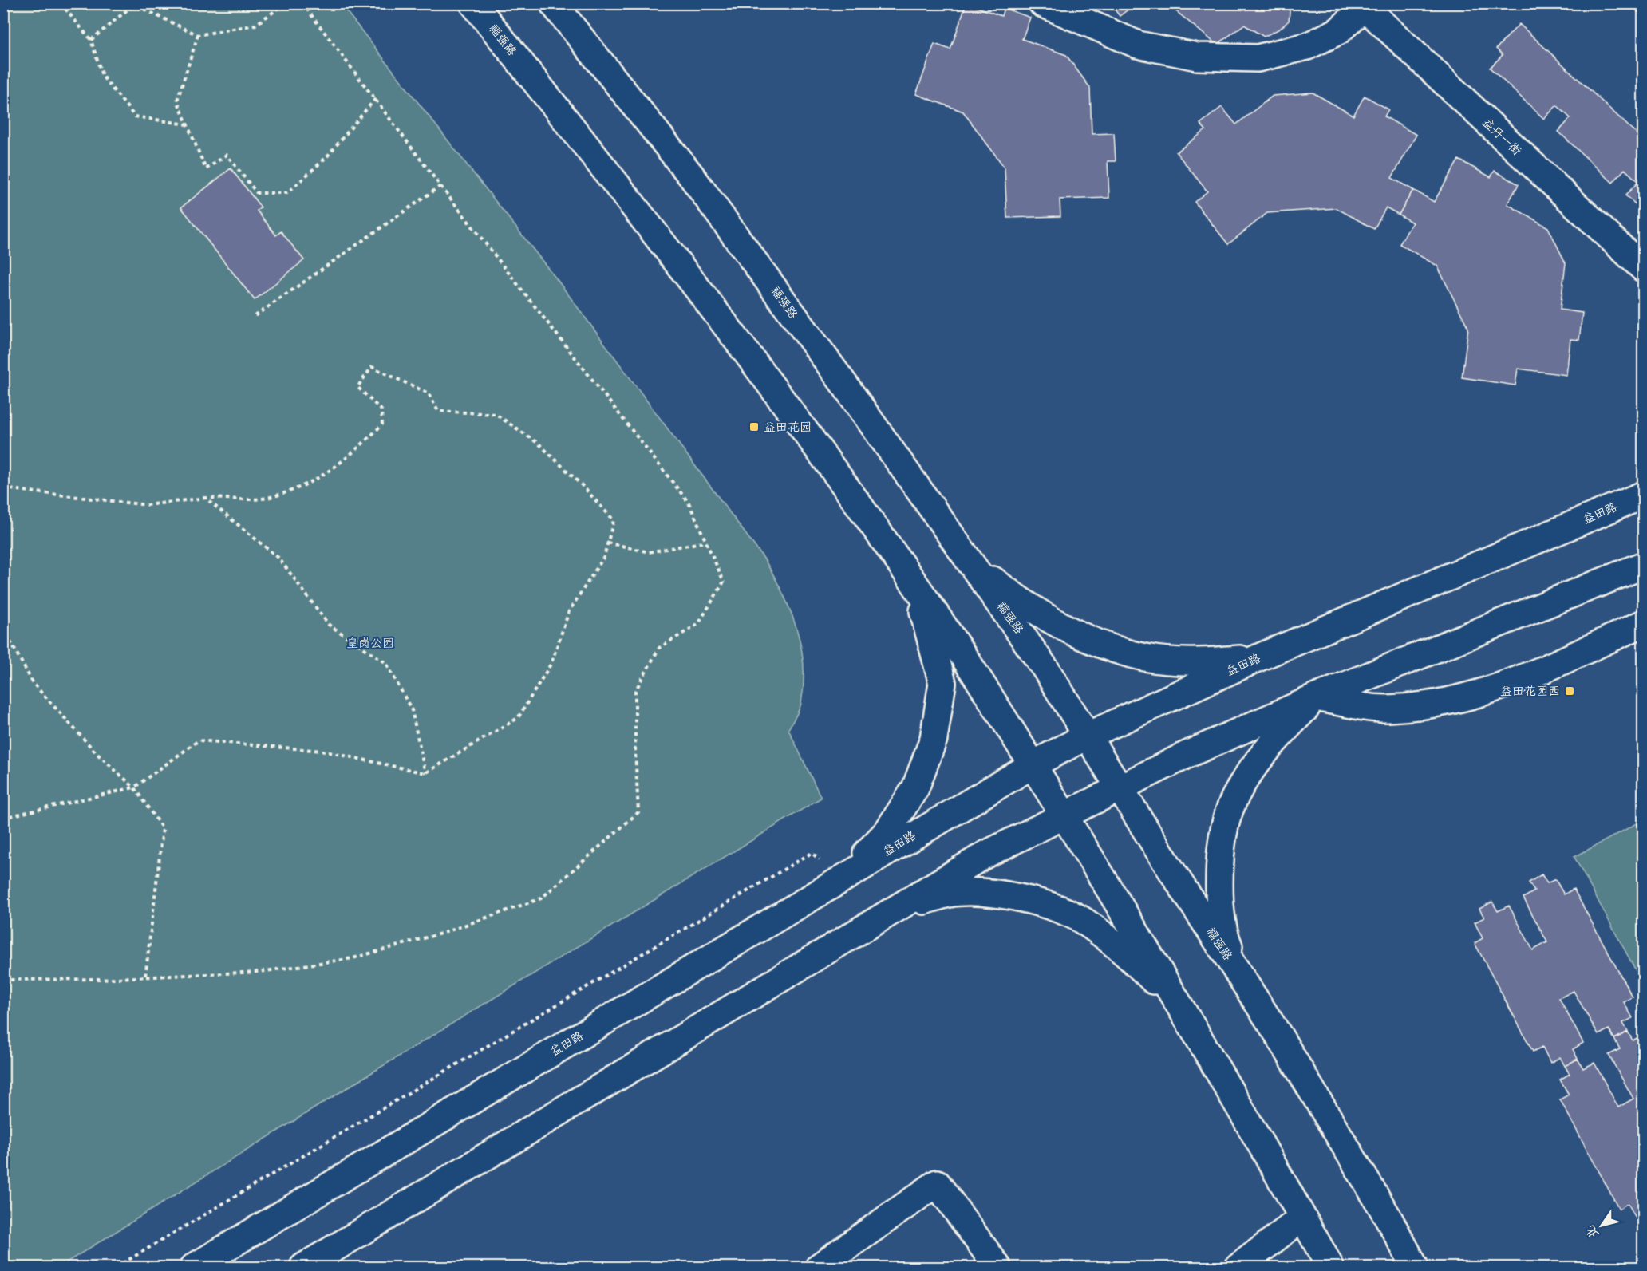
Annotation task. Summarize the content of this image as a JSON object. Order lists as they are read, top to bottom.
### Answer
{
  "streets": {
    "main road": ["福强路", "益丹一街", "益田路"]
  },
  "crossings": [
    ["福强路", "益田路"]
  ],
  "parks": ["皇岗公园"],
  "places": {
    "transit": ["益田花园", "益田花园西"]
  },
  "north": "bottom left"
}
